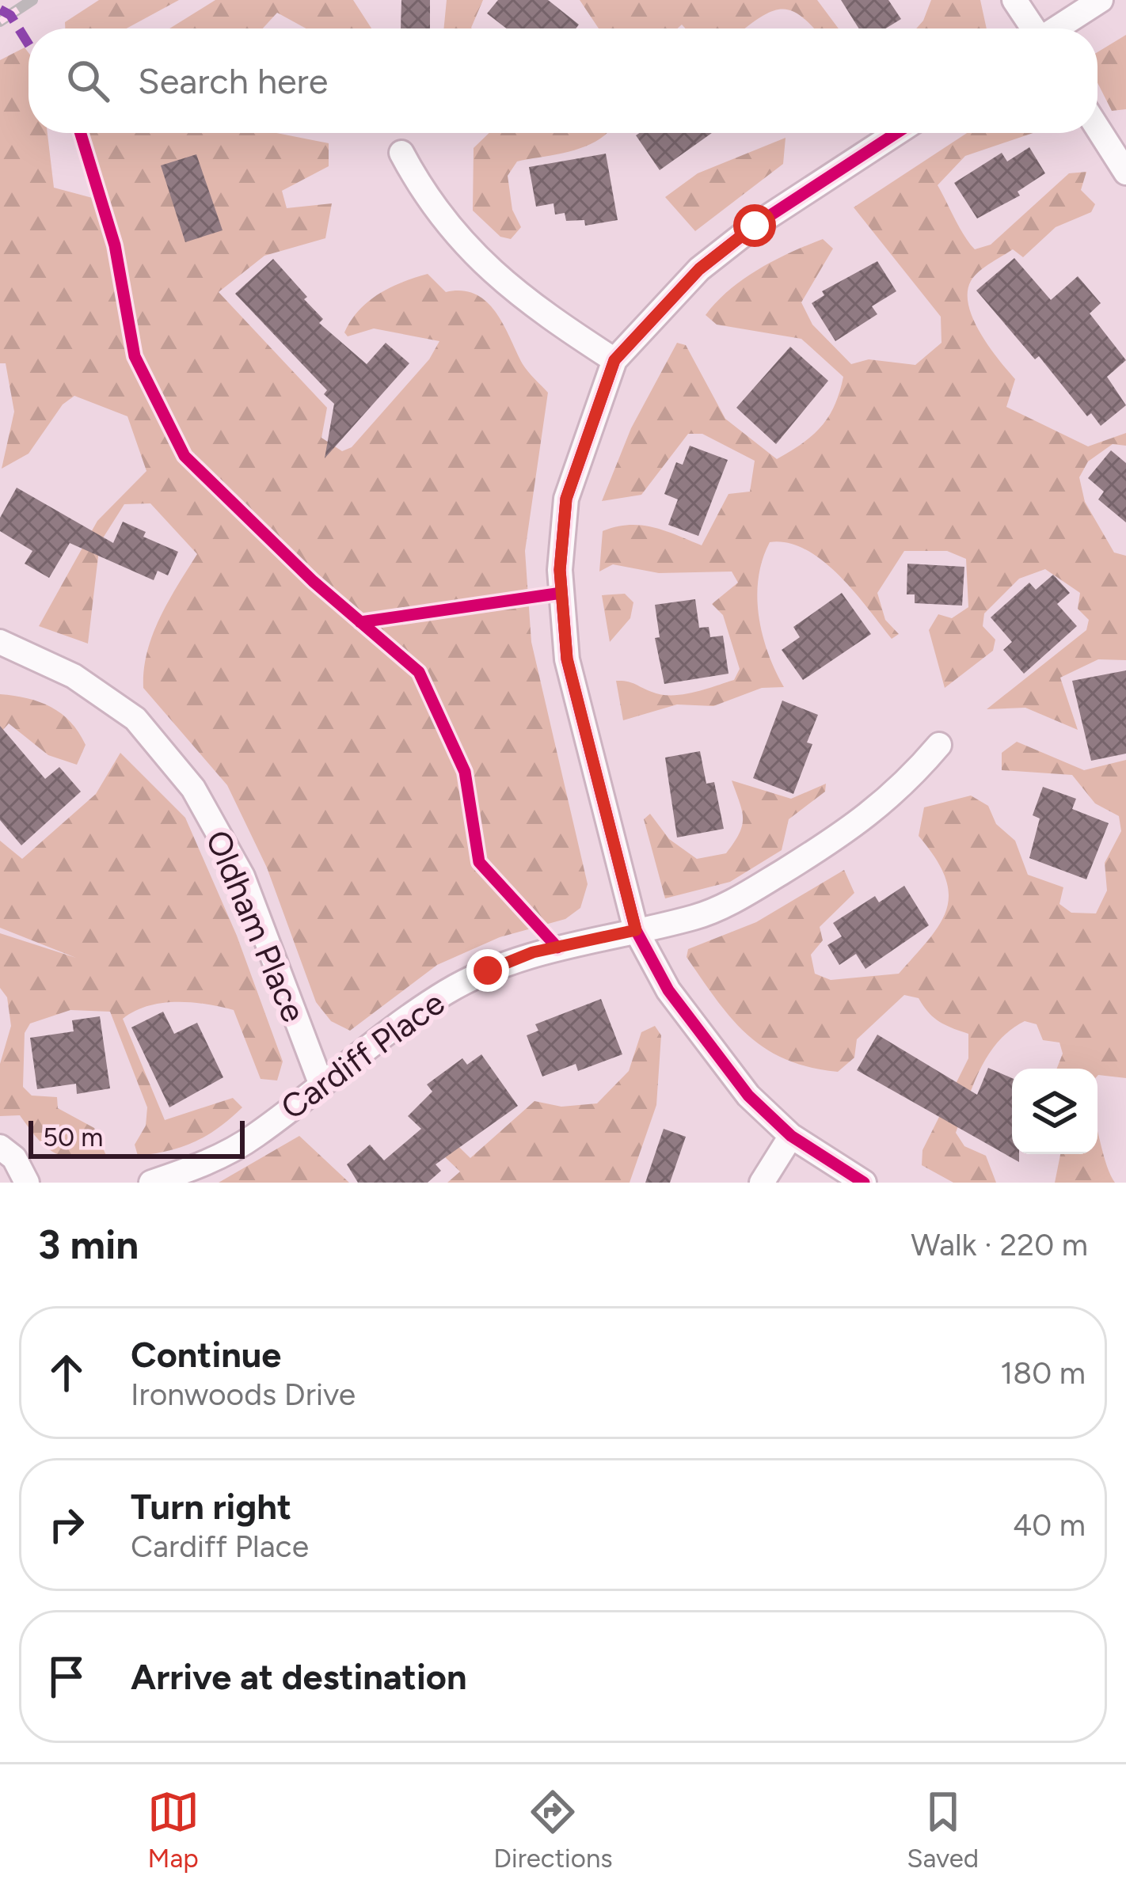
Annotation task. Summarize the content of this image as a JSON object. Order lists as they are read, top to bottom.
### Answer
{
  "streets": {
    "street": ["Oldham Place", "Cardiff Place"]
  },
  "crossings": [
    ["Oldham Place", "Cardiff Place"]
  ],
  "scale_bar": "50 m",
  "page": {
    "search": "Search here",
    "scale": "50 m",
    "heading": ["3 min", "Walk · 220 m"],
    "list": [
      ["Continue", "Ironwoods Drive", "180 m"],
      ["Turn right", "Cardiff Place", "40 m"],
      "Arrive at destination"
    ],
    "nav": ["Map", "Directions", "Saved"]
  }
}
